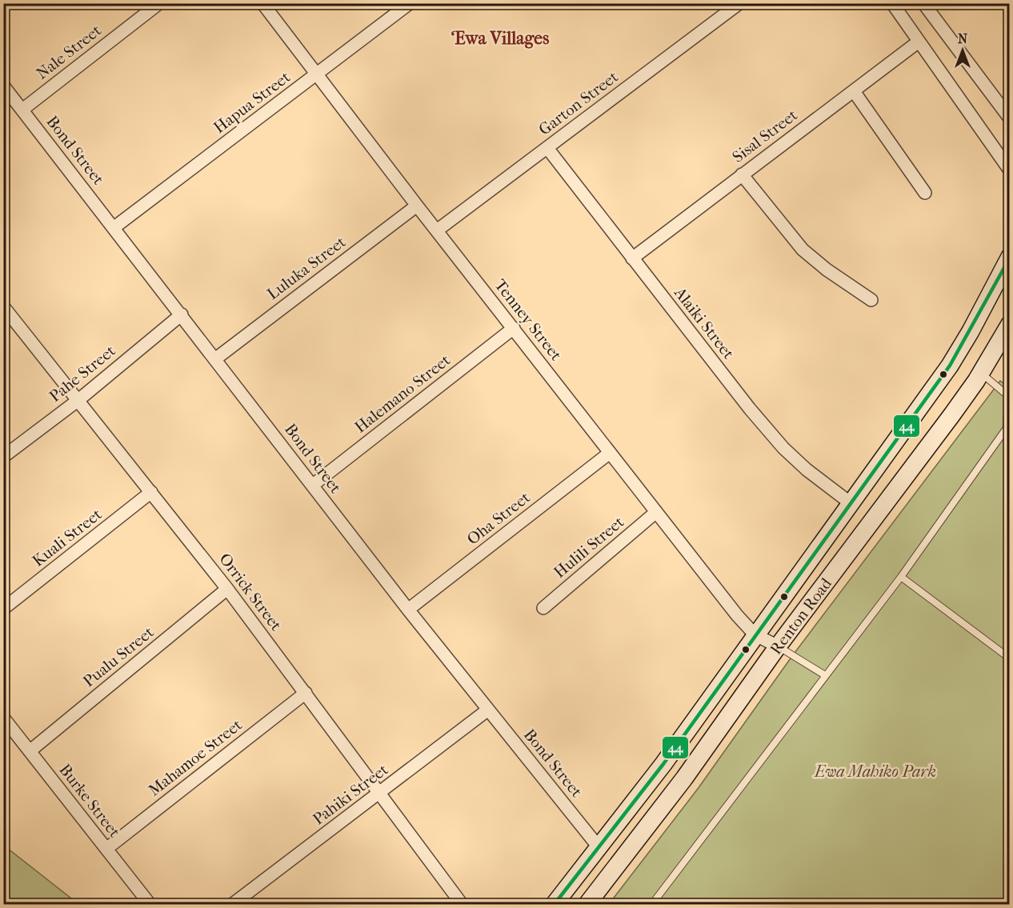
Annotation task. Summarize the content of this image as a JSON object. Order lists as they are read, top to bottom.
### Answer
{
  "streets": {
    "street": [
      "Nale Street",
      "Hapua Street",
      "Garton Street",
      "Sisal Street",
      "Bond Street",
      "Luluka Street",
      "Tenney Street",
      "Alaiki Street",
      "Pahe Street",
      "Halemano Street",
      "Oha Street",
      "Kuali Street",
      "Hulili Street",
      "Orrick Street",
      "Renton Road",
      "Pualu Street",
      "Mahamoe Street",
      "Pahiki Street",
      "Burke Street"
    ]
  },
  "crossings": [
    ["Nale Street", "Bond Street"],
    ["Hapua Street", "Bond Street"],
    ["Hapua Street", "Tenney Street"],
    ["Garton Street", "Tenney Street"],
    ["Garton Street", "Alaiki Street"],
    ["Sisal Street", "Alaiki Street"],
    ["Bond Street", "Luluka Street"],
    ["Bond Street", "Pahe Street"],
    ["Bond Street", "Halemano Street"],
    ["Bond Street", "Oha Street"],
    ["Bond Street", "Renton Road"],
    ["Bond Street", "Pahiki Street"],
    ["Luluka Street", "Tenney Street"],
    ["Tenney Street", "Halemano Street"],
    ["Tenney Street", "Oha Street"],
    ["Tenney Street", "Hulili Street"],
    ["Tenney Street", "Renton Road"],
    ["Alaiki Street", "Renton Road"],
    ["Pahe Street", "Orrick Street"],
    ["Kuali Street", "Orrick Street"],
    ["Orrick Street", "Pualu Street"],
    ["Orrick Street", "Mahamoe Street"],
    ["Orrick Street", "Pahiki Street"],
    ["Pualu Street", "Burke Street"],
    ["Mahamoe Street", "Burke Street"]
  ],
  "districts": ["‘Ewa Villages"],
  "parks": ["Ewa Mahiko Park"],
  "lines": ["transit line 44"],
  "north": "top"
}
